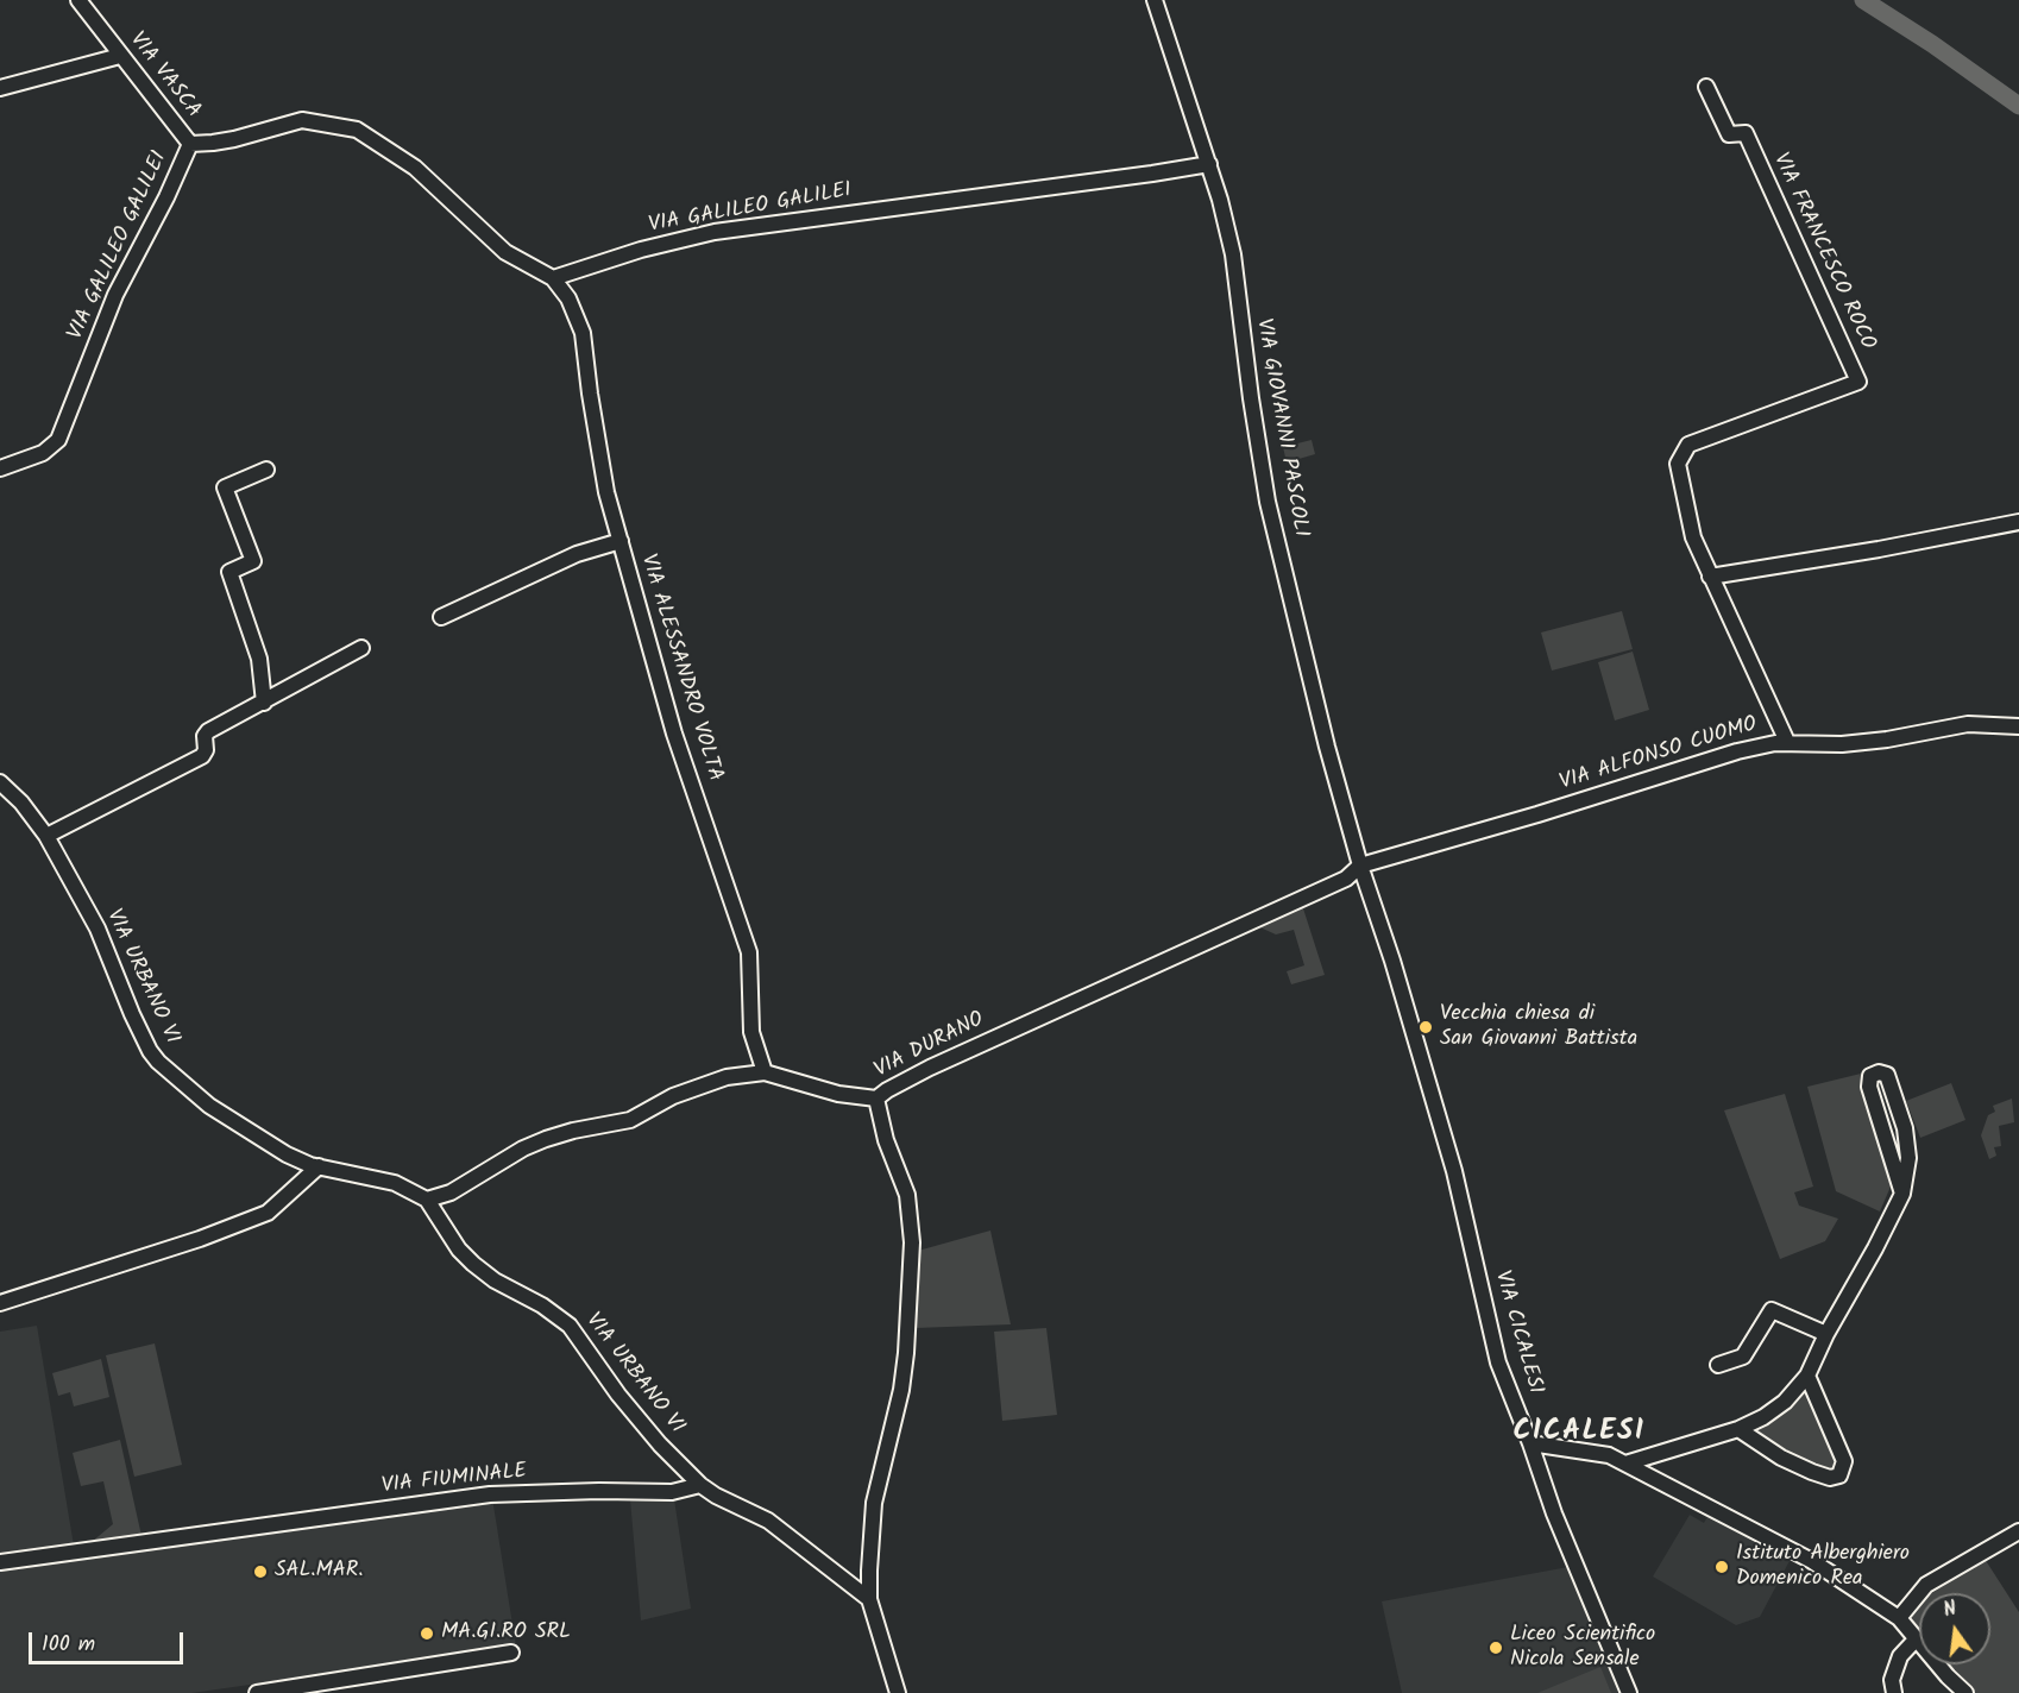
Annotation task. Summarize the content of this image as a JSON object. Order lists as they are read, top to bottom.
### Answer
{
  "streets": {
    "street": [
      "VIA VASCA",
      "VIA GALILEO GALILEI",
      "VIA FRANCESCO ROCO",
      "VIA GIOVANNI PASCOLI",
      "VIA ALESSANDRO VOLTA",
      "VIA ALFONSO CUOMO",
      "VIA URBANO VI",
      "VIA DURANO",
      "VIA CICALESI",
      "VIA FIUMINALE"
    ]
  },
  "crossings": [
    ["VIA VASCA", "VIA GALILEO GALILEI"],
    ["VIA GALILEO GALILEI", "VIA GIOVANNI PASCOLI"],
    ["VIA GALILEO GALILEI", "VIA ALESSANDRO VOLTA"],
    ["VIA FRANCESCO ROCO", "VIA ALFONSO CUOMO"],
    ["VIA GIOVANNI PASCOLI", "VIA ALFONSO CUOMO"],
    ["VIA GIOVANNI PASCOLI", "VIA DURANO"],
    ["VIA GIOVANNI PASCOLI", "VIA CICALESI"],
    ["VIA ALESSANDRO VOLTA", "VIA DURANO"],
    ["VIA ALFONSO CUOMO", "VIA DURANO"],
    ["VIA ALFONSO CUOMO", "VIA CICALESI"],
    ["VIA URBANO VI", "VIA DURANO"],
    ["VIA URBANO VI", "VIA FIUMINALE"],
    ["VIA DURANO", "VIA CICALESI"]
  ],
  "districts": ["CICALESI"],
  "places": [
    "Vecchia chiesa di San Giovanni Battista",
    "Istituto Alberghiero Domenico Rea",
    "SAL.MAR.",
    "MA.GI.RO SRL",
    "Liceo Scientifico Nicola Sensale"
  ],
  "scale_bar": "100 m",
  "north": "top"
}
